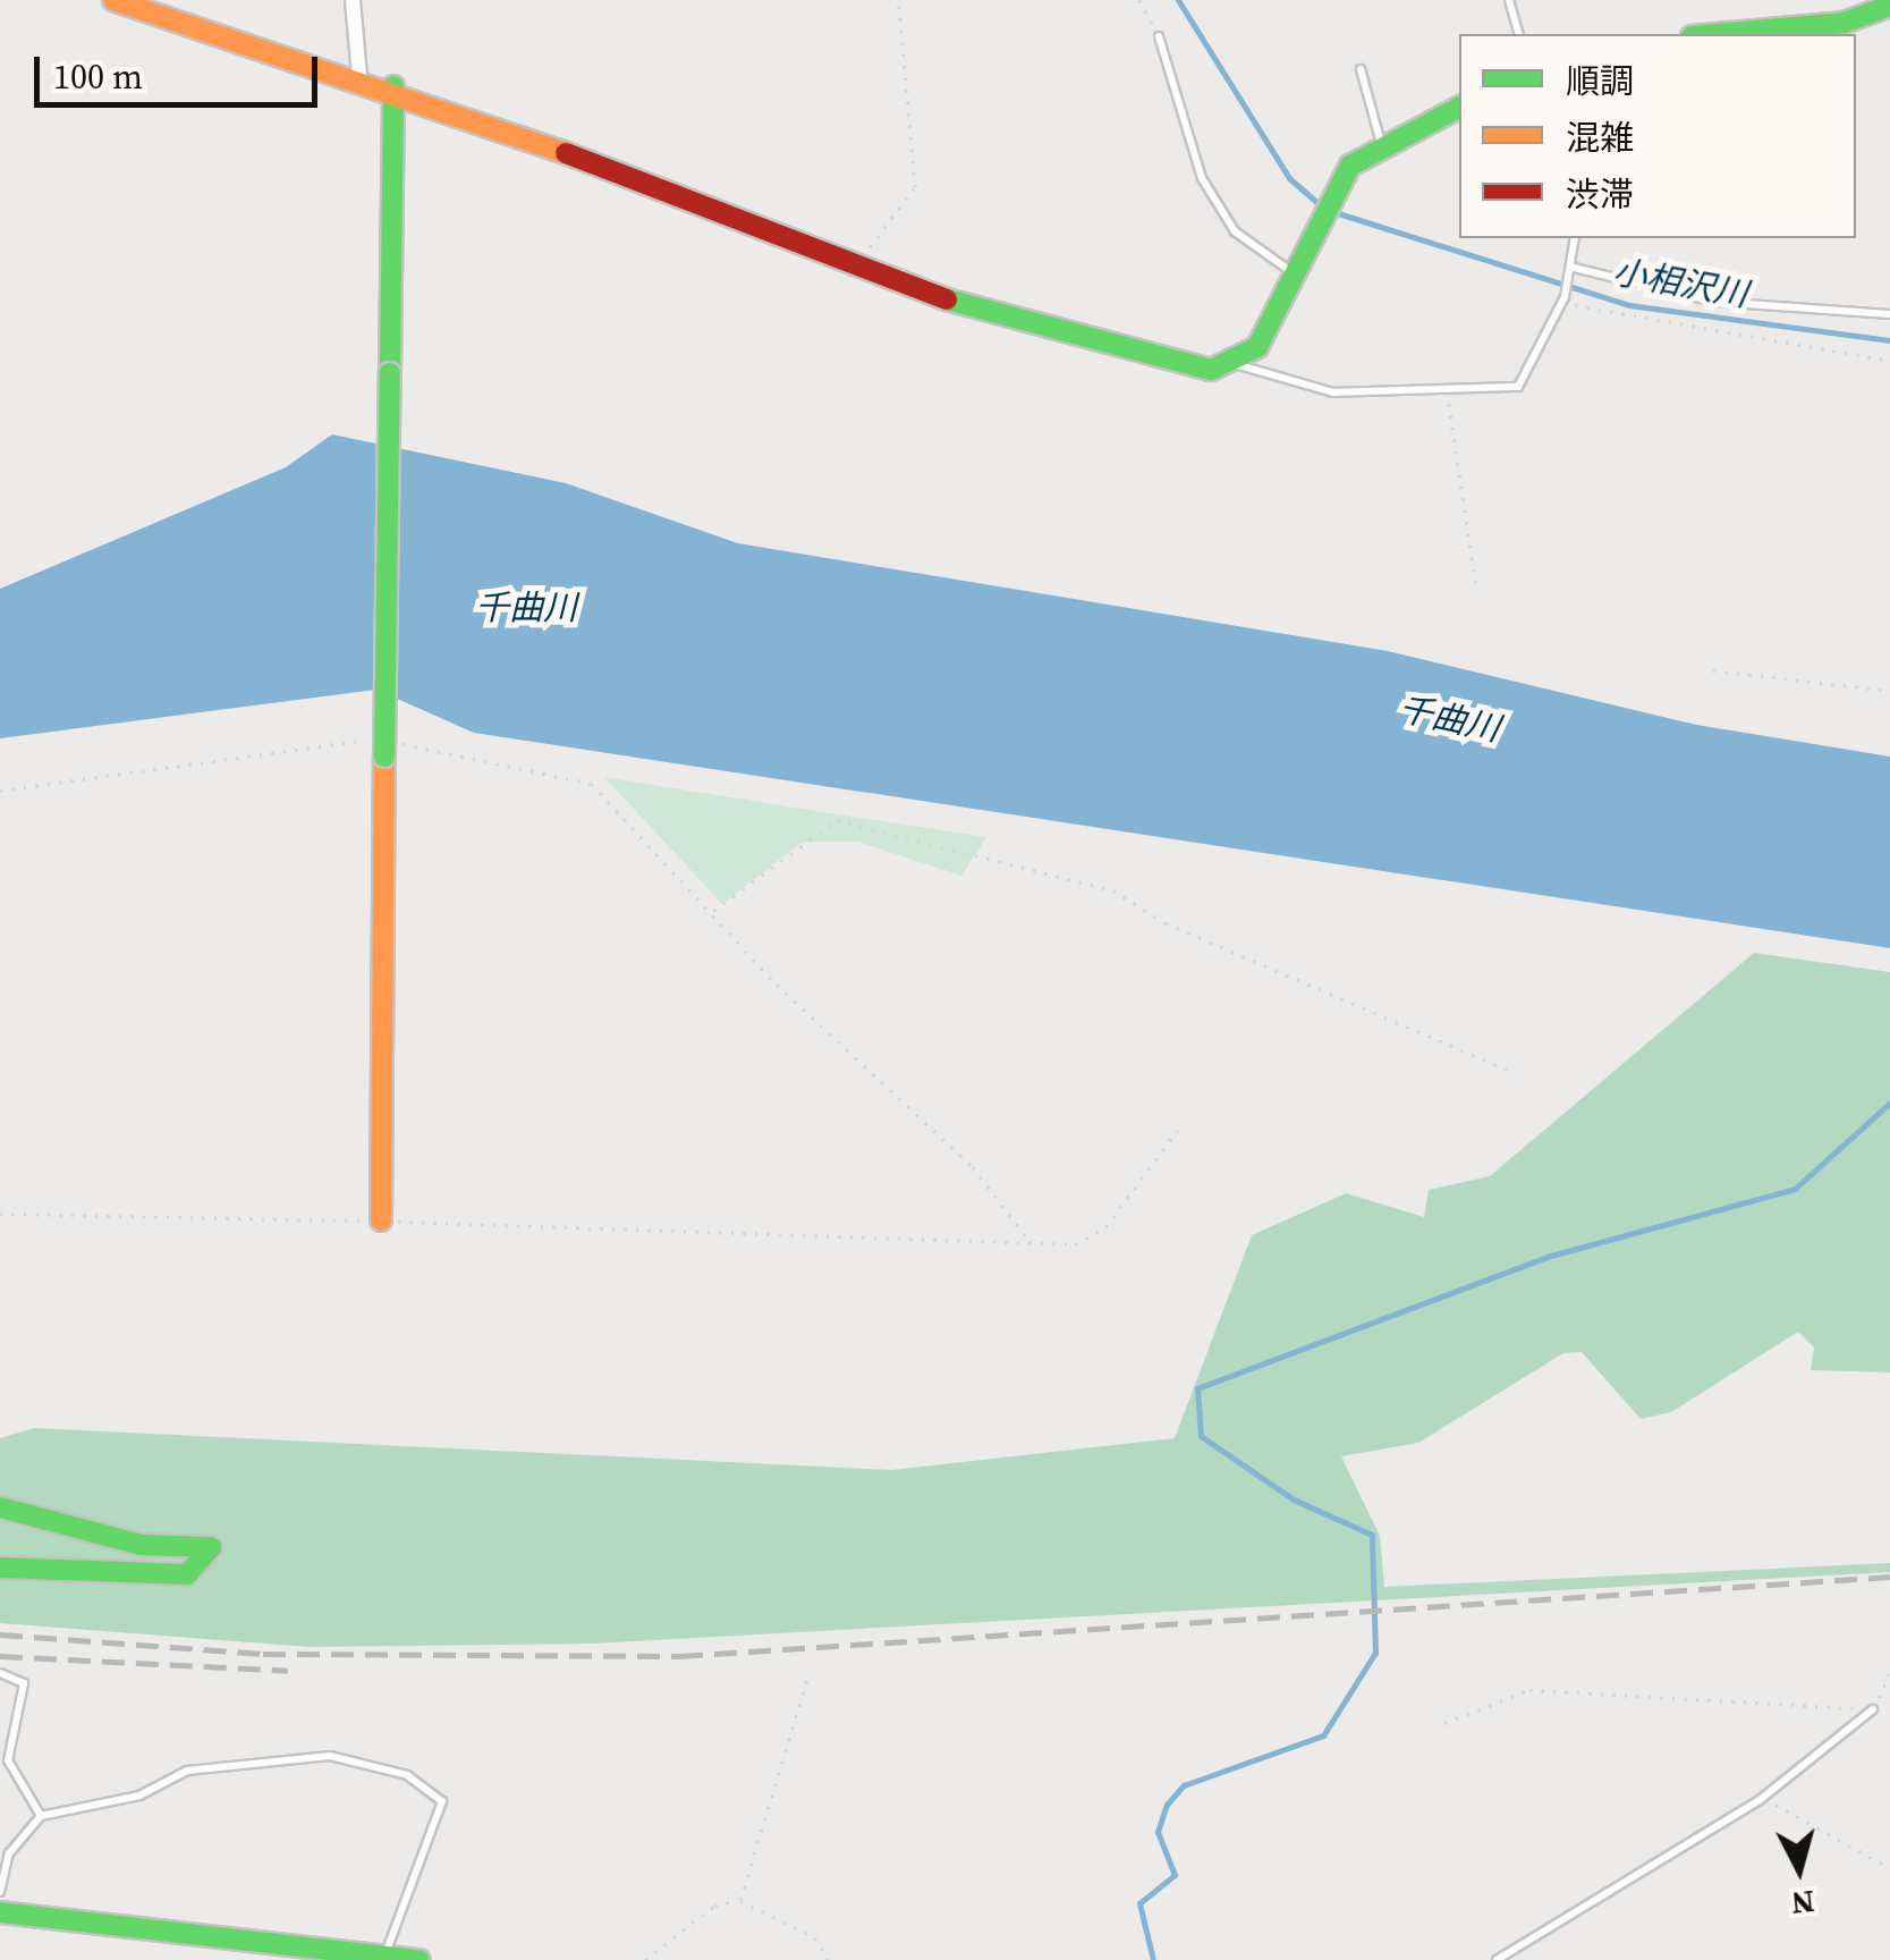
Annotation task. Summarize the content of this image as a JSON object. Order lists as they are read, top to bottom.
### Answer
{
  "water": ["小相沢川", "千曲川"],
  "legend": ["順調", "混雑", "渋滞"],
  "scale_bar": "100 m",
  "north": "bottom"
}
